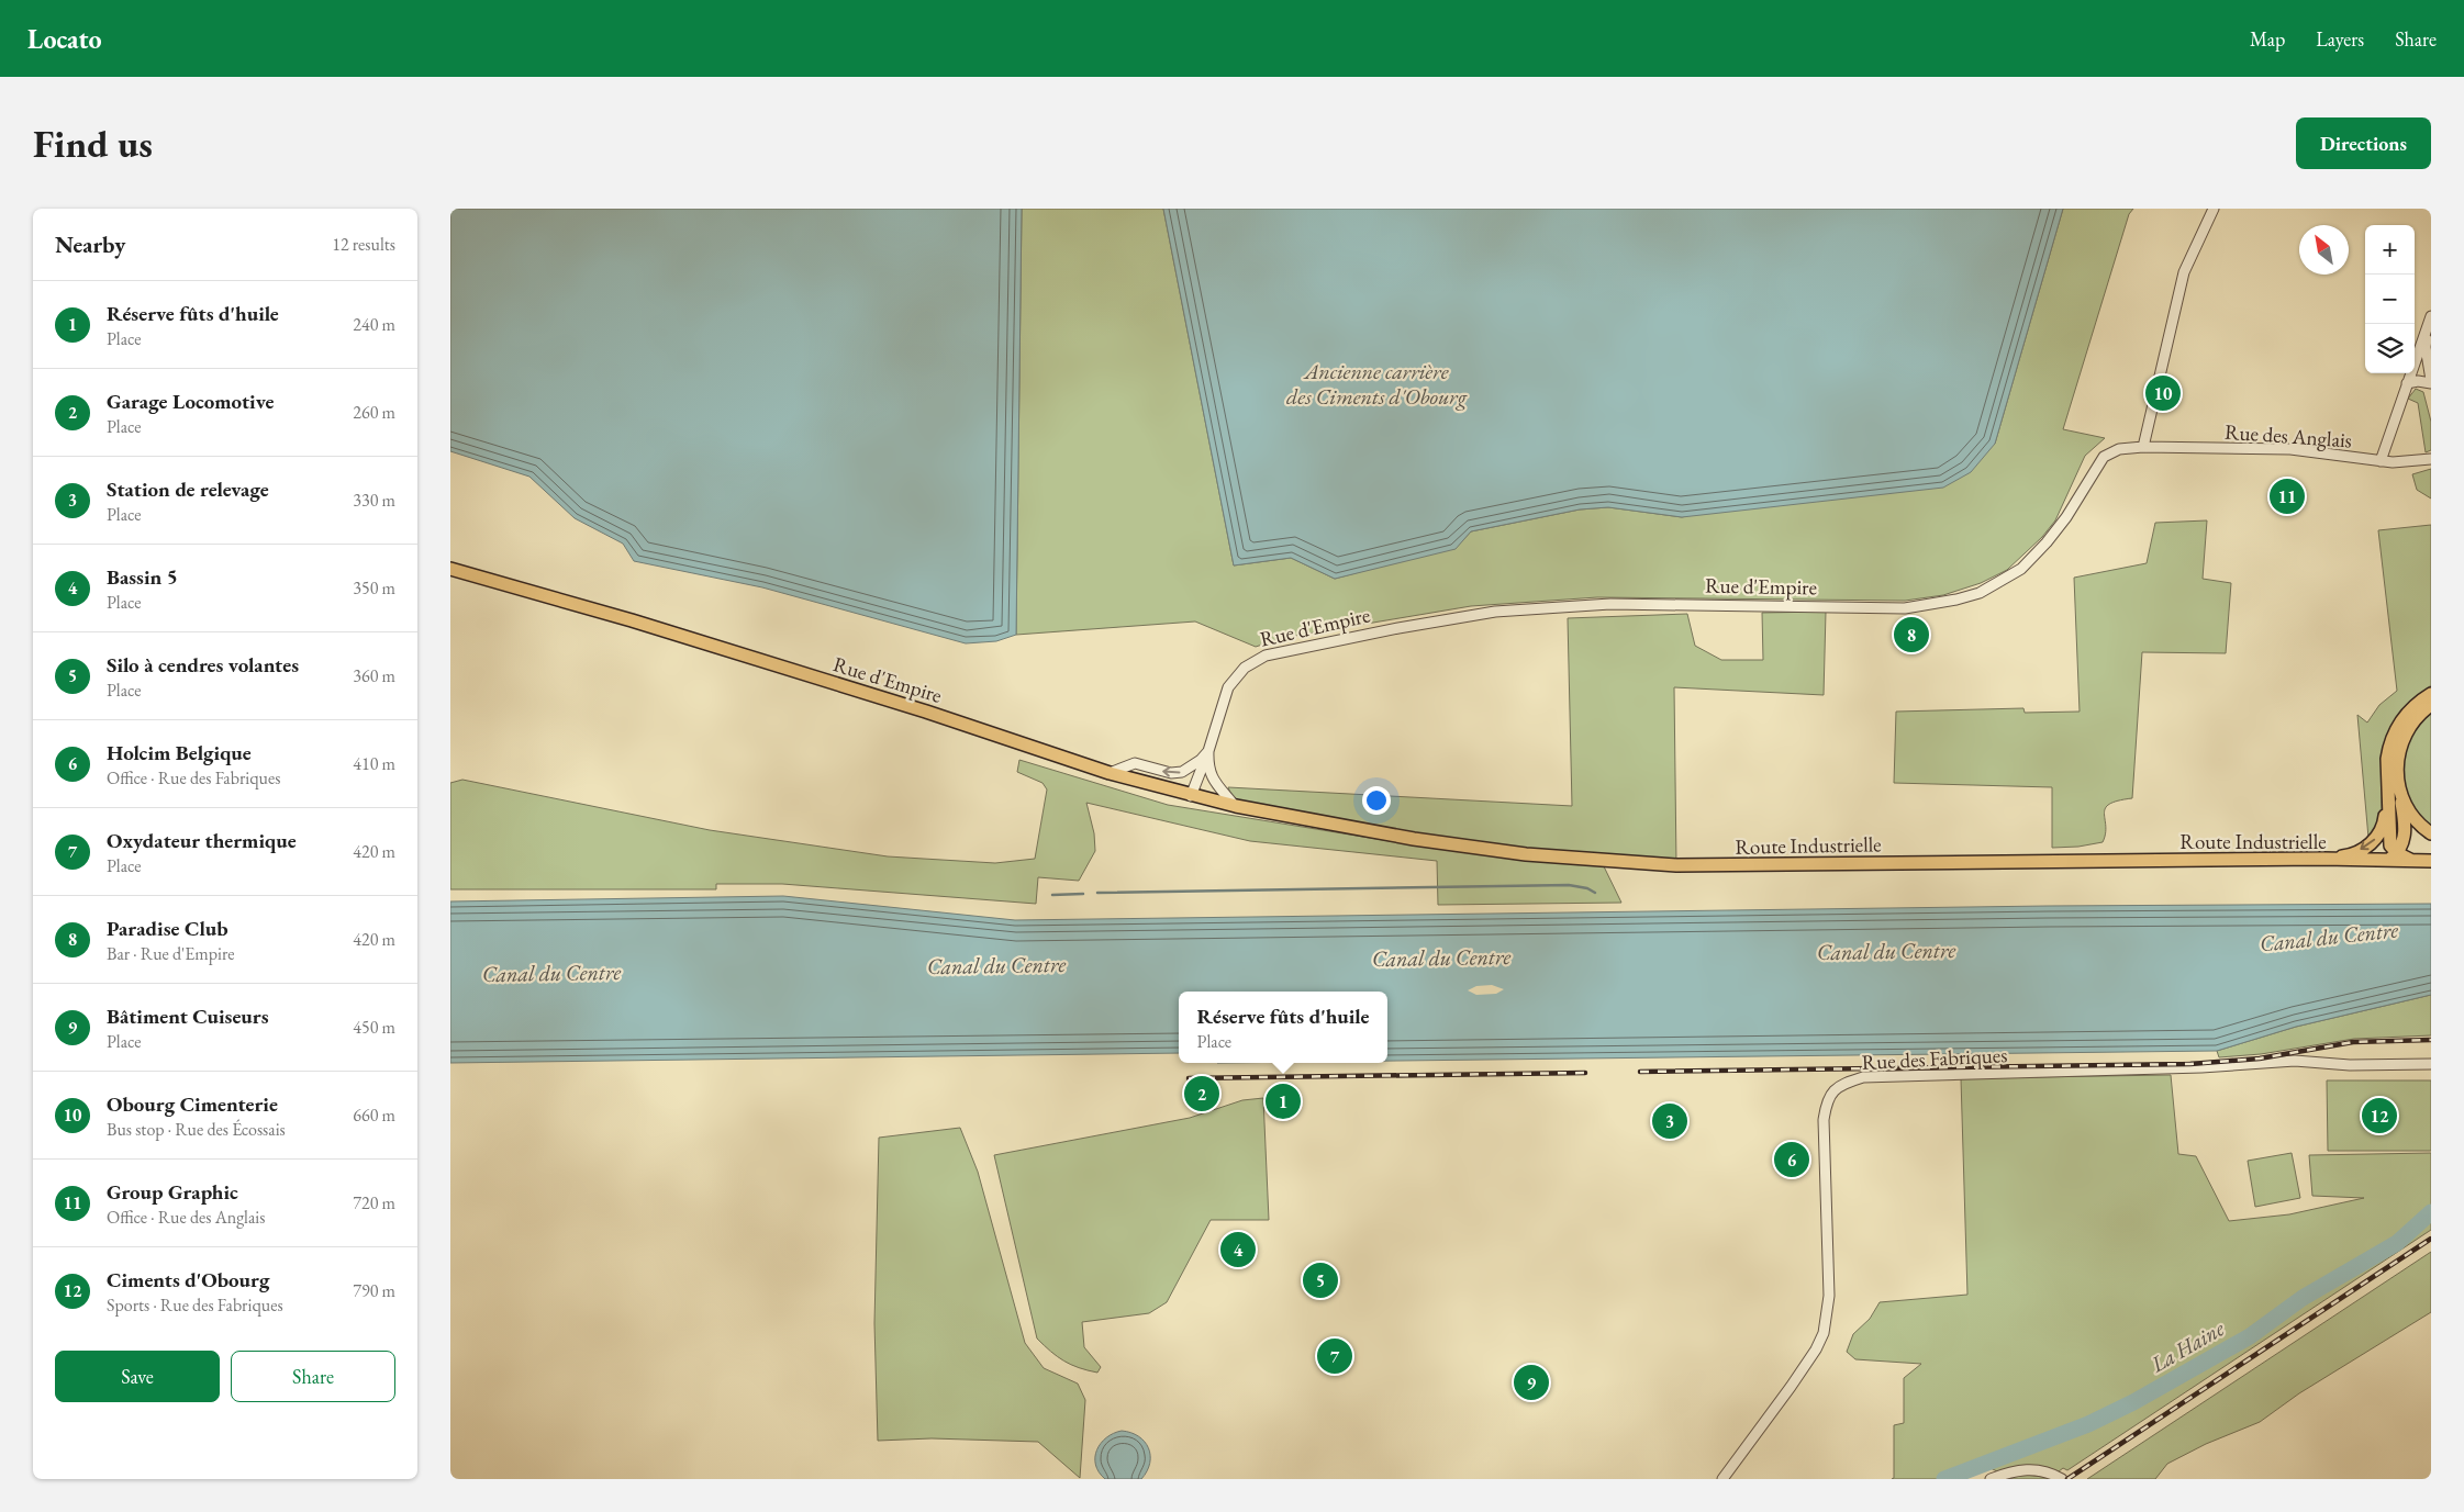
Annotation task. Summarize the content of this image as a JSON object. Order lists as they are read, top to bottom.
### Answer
{
  "streets": {
    "main road": ["Rue d'Empire", "Route Industrielle"],
    "street": ["Rue des Anglais", "Rue des Fabriques"]
  },
  "crossings": [
    ["Rue des Anglais", "Rue d'Empire"],
    ["Rue d'Empire", "Route Industrielle"]
  ],
  "water": ["Ancienne carrière des Ciments d'Obourg", "Canal du Centre", "La Haine"],
  "north": "top left",
  "page": {
    "header": "Locato",
    "nav": ["Map", "Layers", "Share"],
    "buttons": [
      "Directions",
      ["Save", "Share"]
    ],
    "title": "Find us",
    "heading": ["Nearby", "12 results"],
    "map_buttons": ["+", "−"],
    "list": [
      {
        "mark": "1",
        "name": "Réserve fûts d'huile",
        "note": "Place",
        "value": "240 m"
      },
      {
        "mark": "2",
        "name": "Garage Locomotive",
        "note": "Place",
        "value": "260 m"
      },
      {
        "mark": "3",
        "name": "Station de relevage",
        "note": "Place",
        "value": "330 m"
      },
      {
        "mark": "4",
        "name": "Bassin 5",
        "note": "Place",
        "value": "350 m"
      },
      {
        "mark": "5",
        "name": "Silo à cendres volantes",
        "note": "Place",
        "value": "360 m"
      },
      {
        "mark": "6",
        "name": "Holcim Belgique",
        "note": "Office · Rue des Fabriques",
        "value": "410 m"
      },
      {
        "mark": "7",
        "name": "Oxydateur thermique",
        "note": "Place",
        "value": "420 m"
      },
      {
        "mark": "8",
        "name": "Paradise Club",
        "note": "Bar · Rue d'Empire",
        "value": "420 m"
      },
      {
        "mark": "9",
        "name": "Bâtiment Cuiseurs",
        "note": "Place",
        "value": "450 m"
      },
      {
        "mark": "10",
        "name": "Obourg Cimenterie",
        "note": "Bus stop · Rue des Écossais",
        "value": "660 m"
      },
      {
        "mark": "11",
        "name": "Group Graphic",
        "note": "Office · Rue des Anglais",
        "value": "720 m"
      },
      {
        "mark": "12",
        "name": "Ciments d'Obourg",
        "note": "Sports · Rue des Fabriques",
        "value": "790 m"
      }
    ],
    "pins": [
      "10",
      "11",
      "8",
      "2",
      "1",
      "12",
      "3",
      "6",
      "4",
      "5",
      "7",
      "9"
    ],
    "popup": ["Réserve fûts d'huile", "Place"]
  }
}
